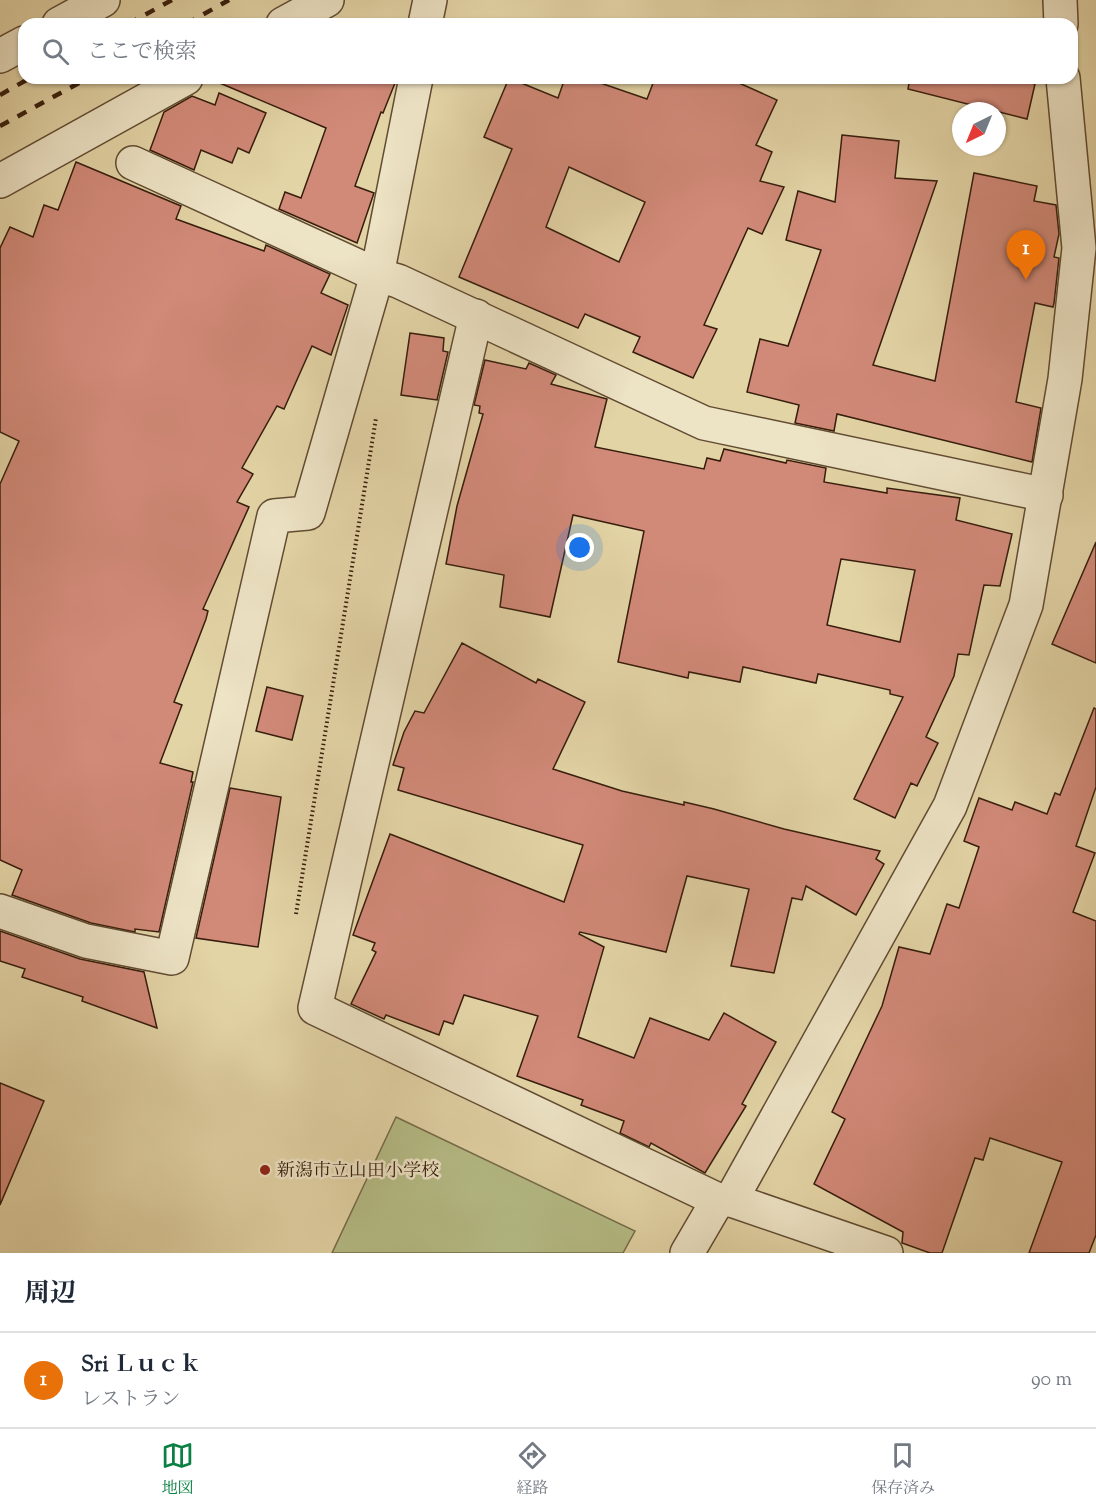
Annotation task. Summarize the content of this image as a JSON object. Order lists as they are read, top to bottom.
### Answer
{
  "places": ["新潟市立山田小学校"],
  "north": "bottom left",
  "page": {
    "search": "ここで検索",
    "pins": "1",
    "heading": "周辺",
    "list": [
      {
        "mark": "1",
        "name": "Sri Ｌｕｃｋ",
        "note": "レストラン",
        "value": "90 m"
      }
    ],
    "nav": ["地図", "経路", "保存済み"]
  }
}
